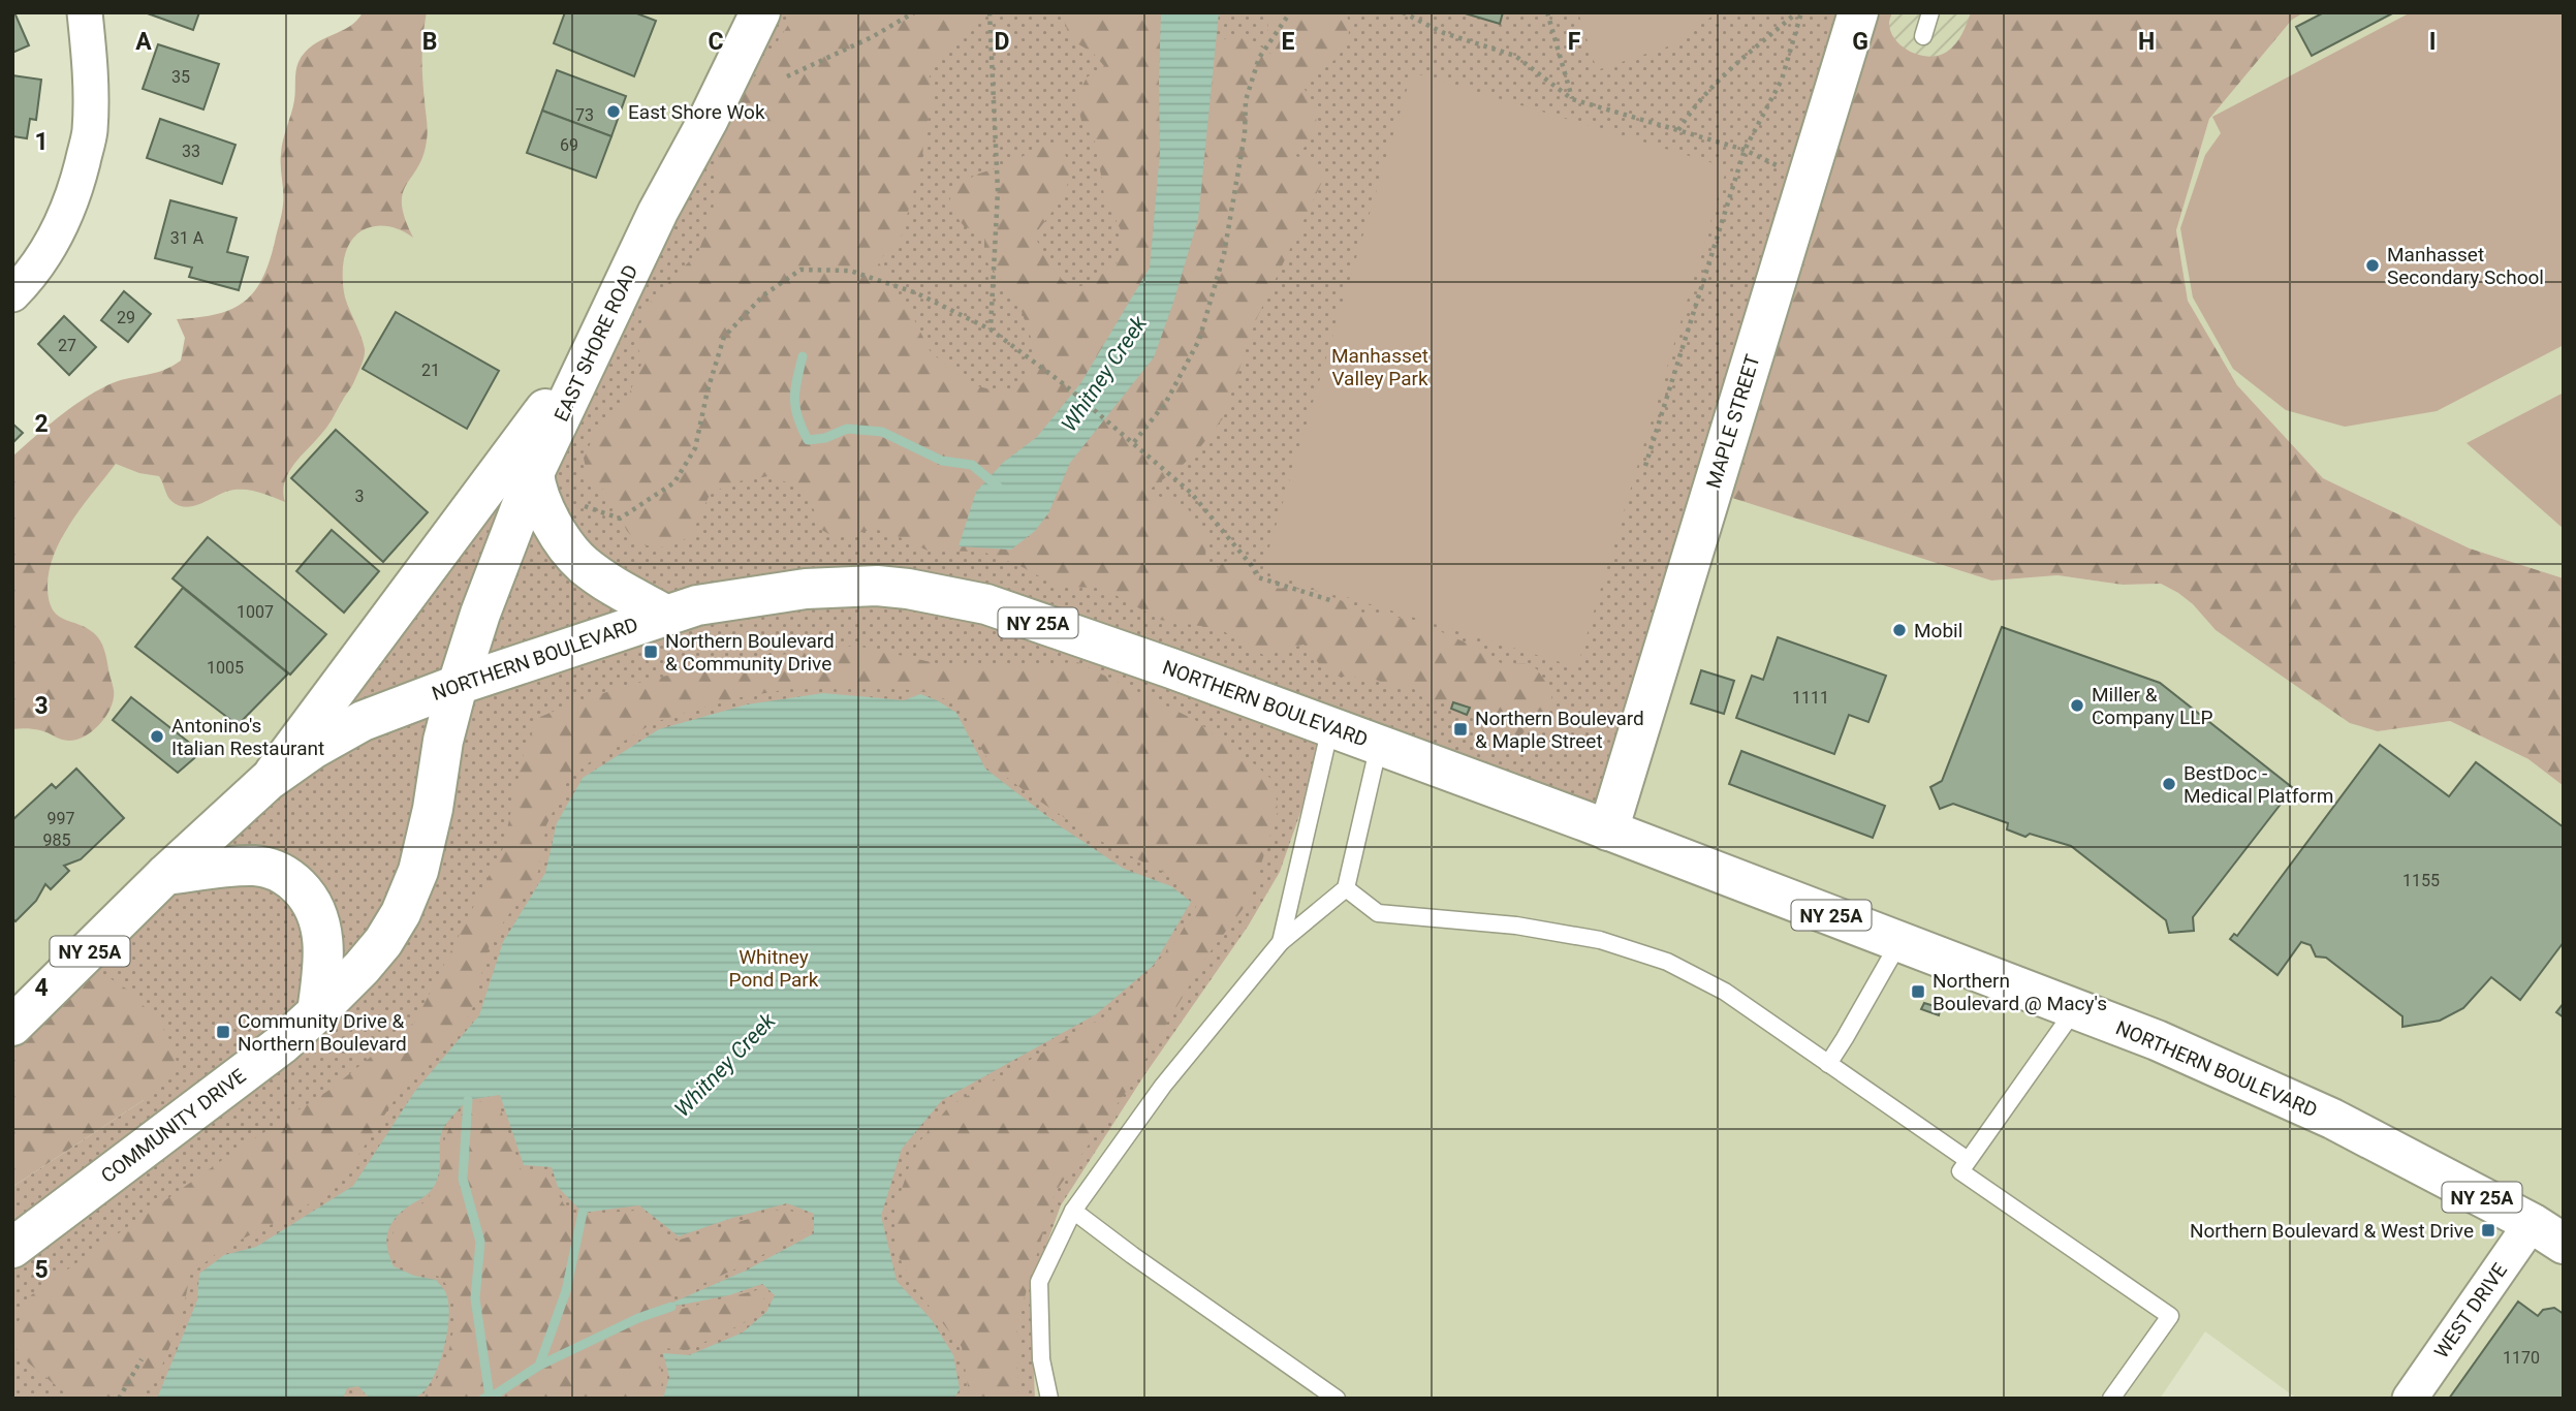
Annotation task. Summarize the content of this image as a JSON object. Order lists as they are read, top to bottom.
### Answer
{
  "streets": {
    "main road": [
      "EAST SHORE ROAD",
      "MAPLE STREET",
      "NY 25A",
      "NORTHERN BOULEVARD",
      "COMMUNITY DRIVE"
    ],
    "street": ["WEST DRIVE"]
  },
  "crossings": [
    ["EAST SHORE ROAD", "NORTHERN BOULEVARD"],
    ["EAST SHORE ROAD", "COMMUNITY DRIVE"],
    ["MAPLE STREET", "NORTHERN BOULEVARD"],
    ["NORTHERN BOULEVARD", "COMMUNITY DRIVE"],
    ["NORTHERN BOULEVARD", "WEST DRIVE"]
  ],
  "water": ["Whitney Creek"],
  "parks": ["Manhasset Valley Park", "Whitney Pond Park"],
  "places": {
    "other": [
      "East Shore Wok",
      "Manhasset Secondary School",
      "Mobil",
      "Miller & Company LLP",
      "Antonino's Italian Restaurant",
      "BestDoc - Medical Platform"
    ],
    "transit": [
      "Northern Boulevard & Community Drive",
      "Northern Boulevard & Maple Street",
      "Northern Boulevard @ Macy's",
      "Community Drive & Northern Boulevard",
      "Northern Boulevard & West Drive"
    ]
  },
  "house_numbers": [
    "35",
    "73",
    "69",
    "33",
    "31 A",
    "29",
    "27",
    "21",
    "3",
    "1007",
    "1005",
    "1111",
    "997",
    "985",
    "1155",
    "1170"
  ],
  "grid": {
    "columns": [
      "A",
      "B",
      "C",
      "D",
      "E",
      "F",
      "G",
      "H",
      "I"
    ],
    "rows": [
      "1",
      "2",
      "3",
      "4",
      "5"
    ]
  }
}
